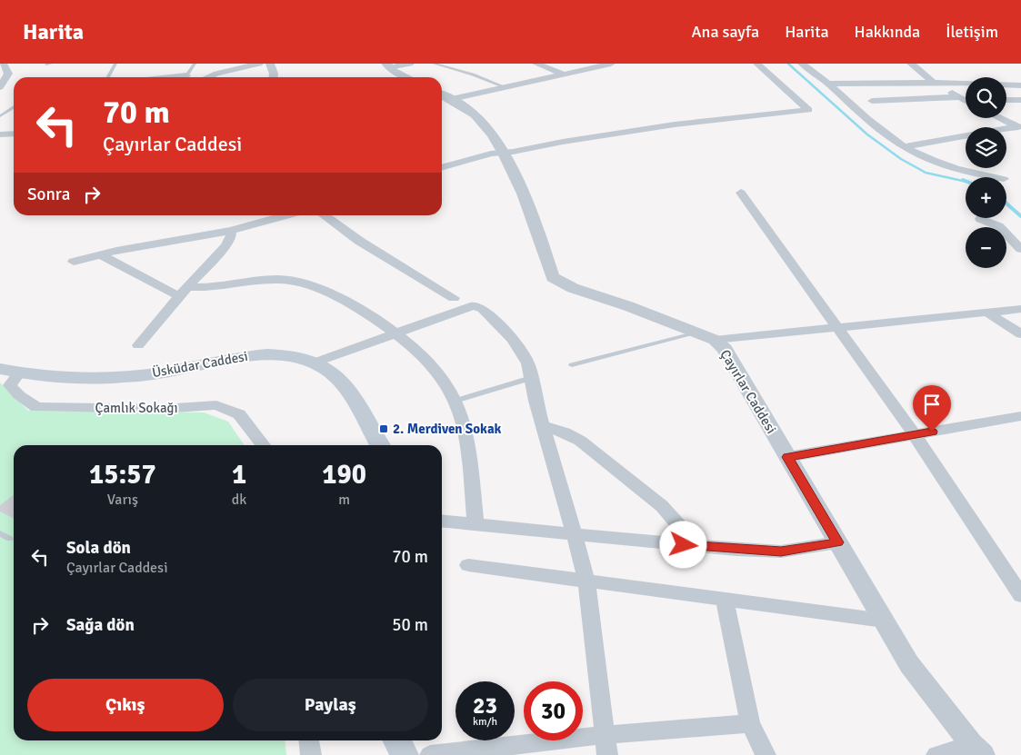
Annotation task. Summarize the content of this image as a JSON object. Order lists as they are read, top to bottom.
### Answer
{
  "streets": {
    "main road": ["Üsküdar Caddesi"],
    "street": ["Çayırlar Caddesi", "Çamlık Sokağı"]
  },
  "crossings": [
    ["Üsküdar Caddesi", "Çamlık Sokağı"]
  ],
  "places": {
    "transit": ["2. Merdiven Sokak"]
  },
  "page": {
    "header": "Harita",
    "nav": [
      "Ana sayfa",
      "Harita",
      "Hakkında",
      "İletişim"
    ],
    "map_buttons": ["+", "−"],
    "turn": ["70 m", "Çayırlar Caddesi"],
    "then": "Sonra",
    "eta": [
      "15:57",
      "Varış",
      "1",
      "dk",
      "190",
      "m"
    ],
    "list": [
      {
        "name": "Sola dön",
        "note": "Çayırlar Caddesi",
        "value": "70 m"
      },
      {
        "name": "Sağa dön",
        "value": "50 m"
      }
    ],
    "buttons": ["Çıkış", "Paylaş"],
    "speed": "23 km/h",
    "limit": "30"
  }
}
